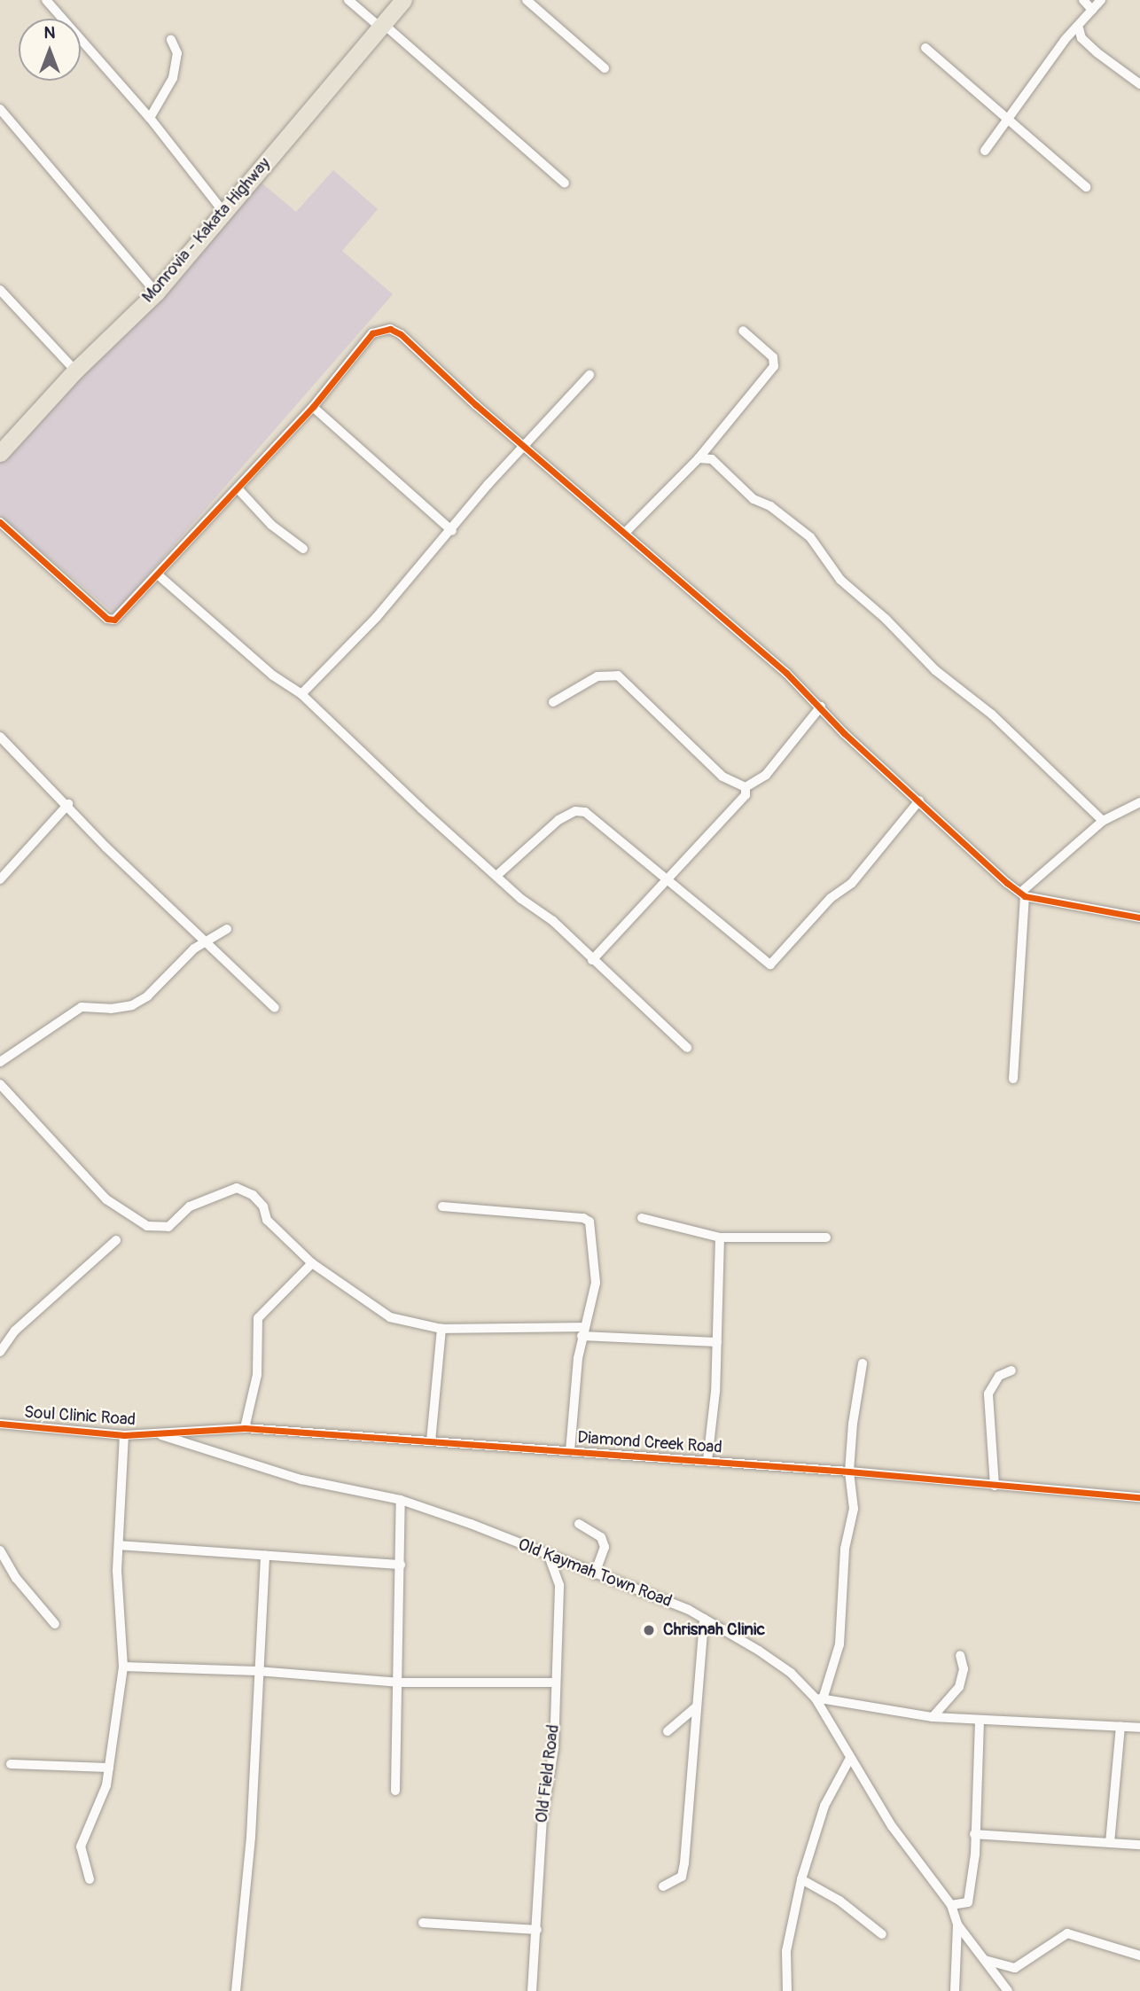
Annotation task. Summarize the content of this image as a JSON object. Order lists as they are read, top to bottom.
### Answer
{
  "streets": {
    "highway": ["Monrovia - Kakata Highway"],
    "street": [
      "Soul Clinic Road",
      "Diamond Creek Road",
      "Old Kaymah Town Road",
      "Old Field Road"
    ]
  },
  "crossings": [
    ["Soul Clinic Road", "Diamond Creek Road"],
    ["Soul Clinic Road", "Old Kaymah Town Road"],
    ["Diamond Creek Road", "Old Kaymah Town Road"],
    ["Old Kaymah Town Road", "Old Field Road"]
  ],
  "places": ["Chrisnah Clinic"],
  "north": "top"
}
